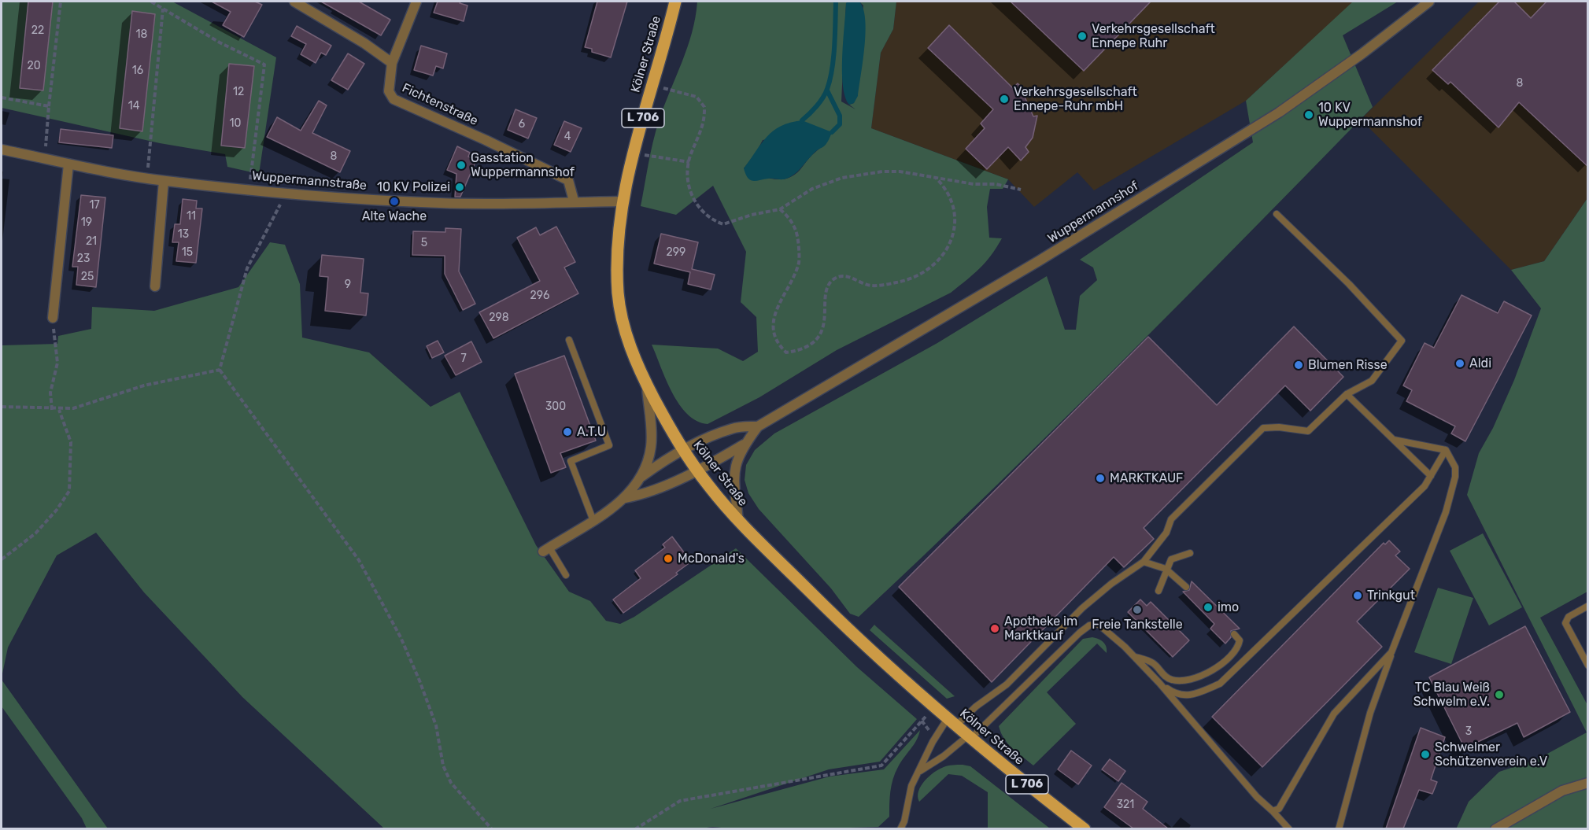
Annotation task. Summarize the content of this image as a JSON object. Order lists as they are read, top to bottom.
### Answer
{
  "streets": {
    "main road": ["Kölner Straße", "L 706"],
    "street": ["Fichtenstraße", "Wuppermannstraße", "Wuppermannshof"]
  },
  "crossings": [
    ["Kölner Straße", "Wuppermannstraße"],
    ["Kölner Straße", "Wuppermannshof"],
    ["Fichtenstraße", "Wuppermannstraße"]
  ],
  "places": [
    "Verkehrsgesellschaft Ennepe Ruhr",
    "Verkehrsgesellschaft Ennepe-Ruhr mbH",
    "10 KV Wuppermannshof",
    "Gasstation Wuppermannshof",
    "10 KV Polizei",
    "Alte Wache",
    "Aldi",
    "Blumen Risse",
    "A.T.U",
    "MARKTKAUF",
    "McDonald's",
    "Trinkgut",
    "imo",
    "Freie Tankstelle",
    "Apotheke im Marktkauf",
    "TC Blau Weiß Schwelm e.V.",
    "Schwelmer Schützenverein e.V"
  ],
  "house_numbers": [
    "22",
    "18",
    "20",
    "16",
    "8",
    "12",
    "14",
    "10",
    "6",
    "4",
    "8",
    "17",
    "11",
    "19",
    "13",
    "21",
    "5",
    "15",
    "299",
    "23",
    "25",
    "9",
    "296",
    "298",
    "7",
    "300",
    "3",
    "321"
  ]
}
